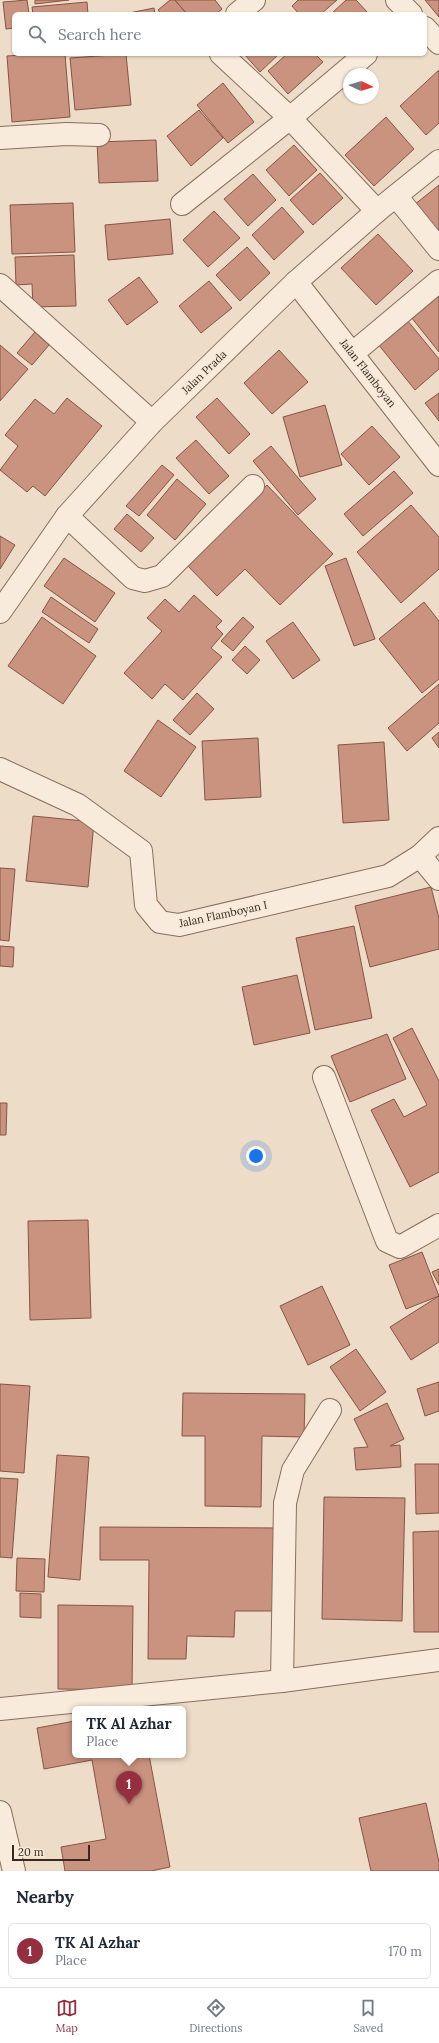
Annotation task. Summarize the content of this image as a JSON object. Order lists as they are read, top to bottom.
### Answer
{
  "streets": {
    "street": ["Jalan Prada", "Jalan Flamboyan", "Jalan Flamboyan I"]
  },
  "crossings": [
    ["Jalan Prada", "Jalan Flamboyan"]
  ],
  "scale_bar": "20 m",
  "north": "right",
  "page": {
    "search": "Search here",
    "popup": ["TK Al Azhar", "Place"],
    "pins": "1",
    "scale": "20 m",
    "heading": "Nearby",
    "list": [
      {
        "mark": "1",
        "name": "TK Al Azhar",
        "note": "Place",
        "value": "170 m"
      }
    ],
    "nav": ["Map", "Directions", "Saved"]
  }
}
